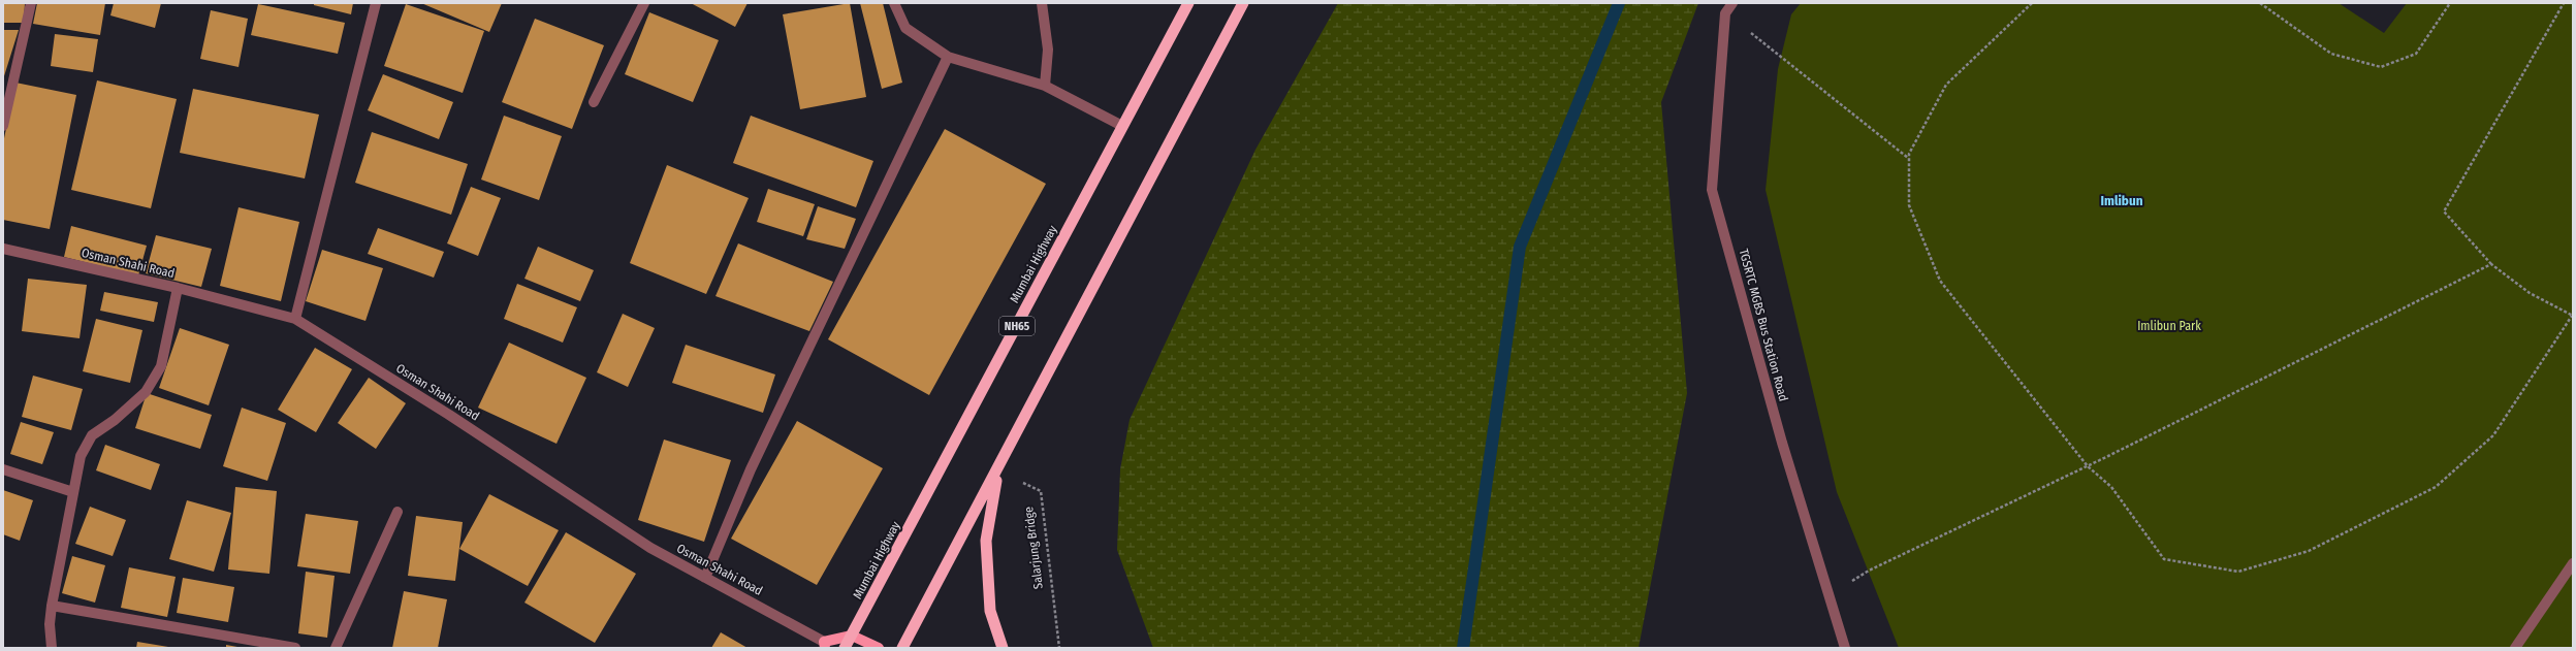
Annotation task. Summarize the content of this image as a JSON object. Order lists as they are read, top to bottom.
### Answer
{
  "streets": {
    "highway": ["Mumbai Highway", "NH65"],
    "street": ["Osman Shahi Road", "TGSRTC MGBS Bus Station Road"],
    "path": ["Salarjung Bridge"]
  },
  "districts": ["Imlibun"],
  "parks": ["Imlibun Park"]
}
